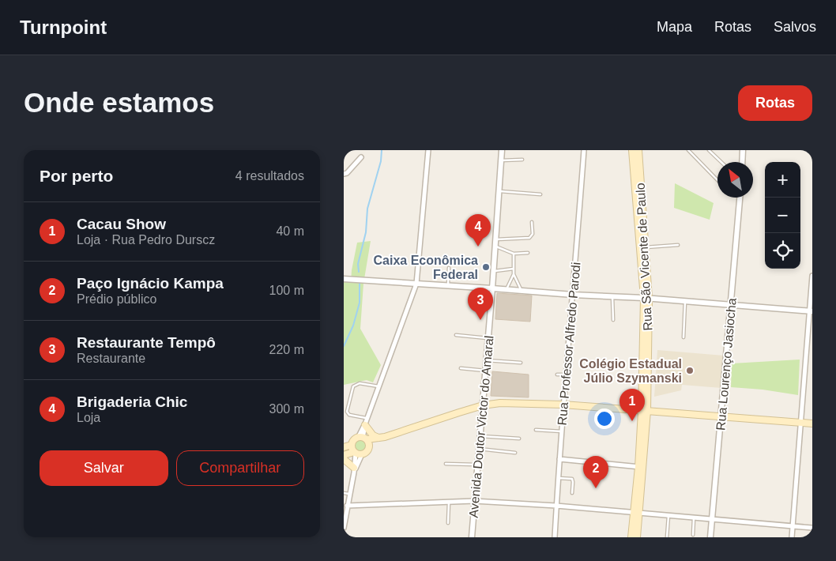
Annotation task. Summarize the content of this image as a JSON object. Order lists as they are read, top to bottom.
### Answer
{
  "streets": {
    "main road": ["Rua São Vicente de Paulo"],
    "street": ["Rua Professor Alfredo Parodi", "Rua Lourenço Jasiocha", "Avenida Doutor Victor do Amaral"]
  },
  "places": ["Caixa Econômica Federal", "Colégio Estadual Júlio Szymanski"],
  "north": "top left",
  "page": {
    "header": "Turnpoint",
    "nav": ["Mapa", "Rotas", "Salvos"],
    "buttons": [
      "Rotas",
      ["Salvar", "Compartilhar"]
    ],
    "title": "Onde estamos",
    "heading": ["Por perto", "4 resultados"],
    "map_buttons": ["+", "−"],
    "list": [
      {
        "mark": "1",
        "name": "Cacau Show",
        "note": "Loja · Rua Pedro Durscz",
        "value": "40 m"
      },
      {
        "mark": "2",
        "name": "Paço Ignácio Kampa",
        "note": "Prédio público",
        "value": "100 m"
      },
      {
        "mark": "3",
        "name": "Restaurante Tempô",
        "note": "Restaurante",
        "value": "220 m"
      },
      {
        "mark": "4",
        "name": "Brigaderia Chic",
        "note": "Loja",
        "value": "300 m"
      }
    ],
    "pins": [
      "4",
      "3",
      "1",
      "2"
    ]
  }
}
